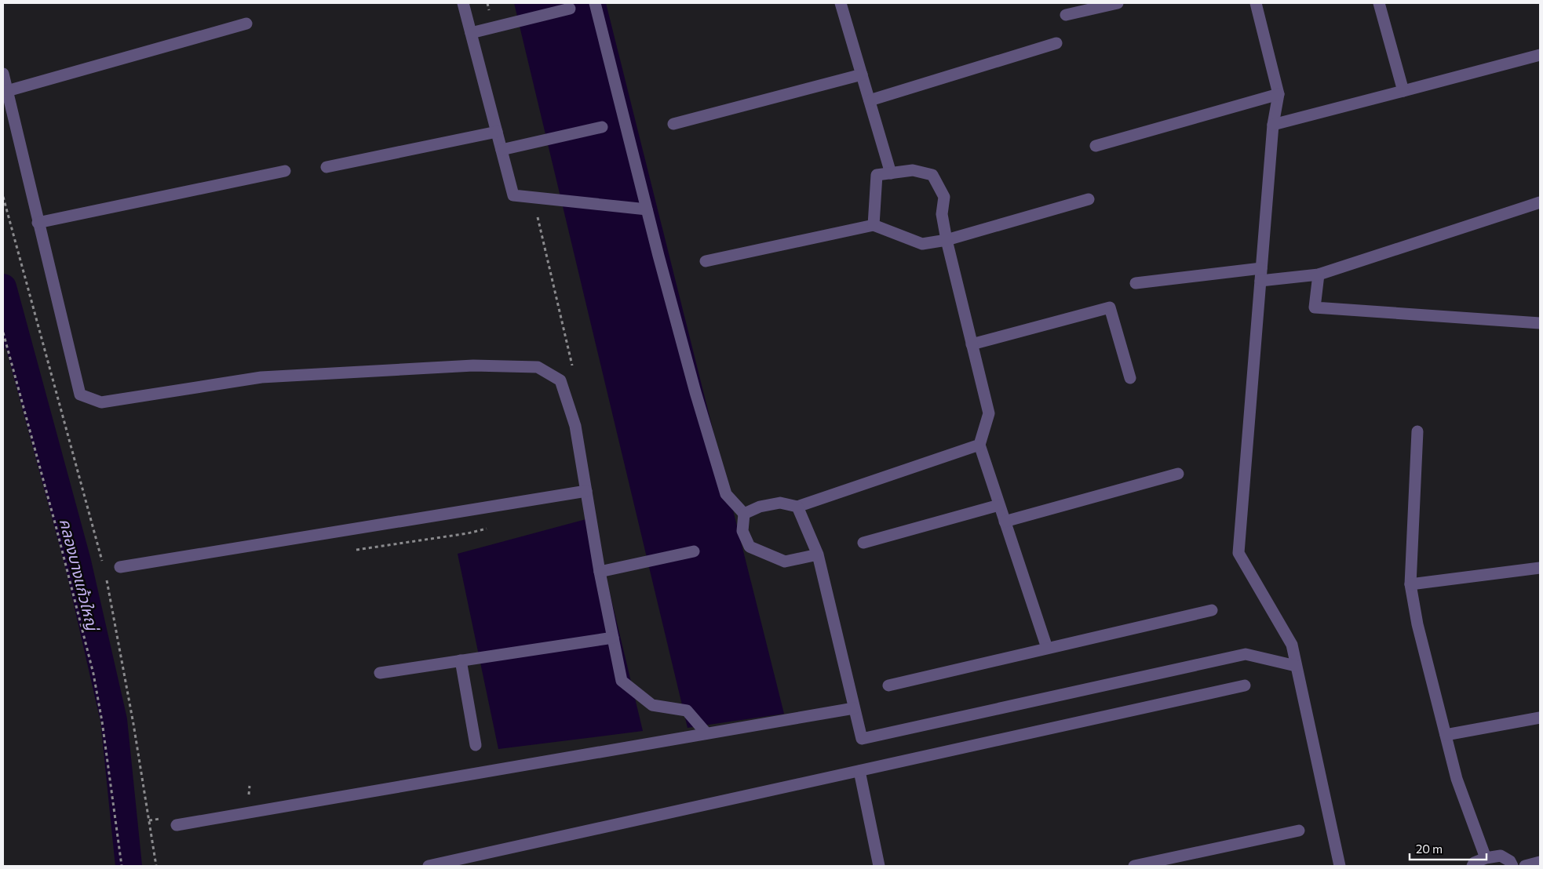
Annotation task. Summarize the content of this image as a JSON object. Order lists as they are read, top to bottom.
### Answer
{
  "water": ["คลองบางแก้วใหญ่"],
  "scale_bar": "20 m"
}
